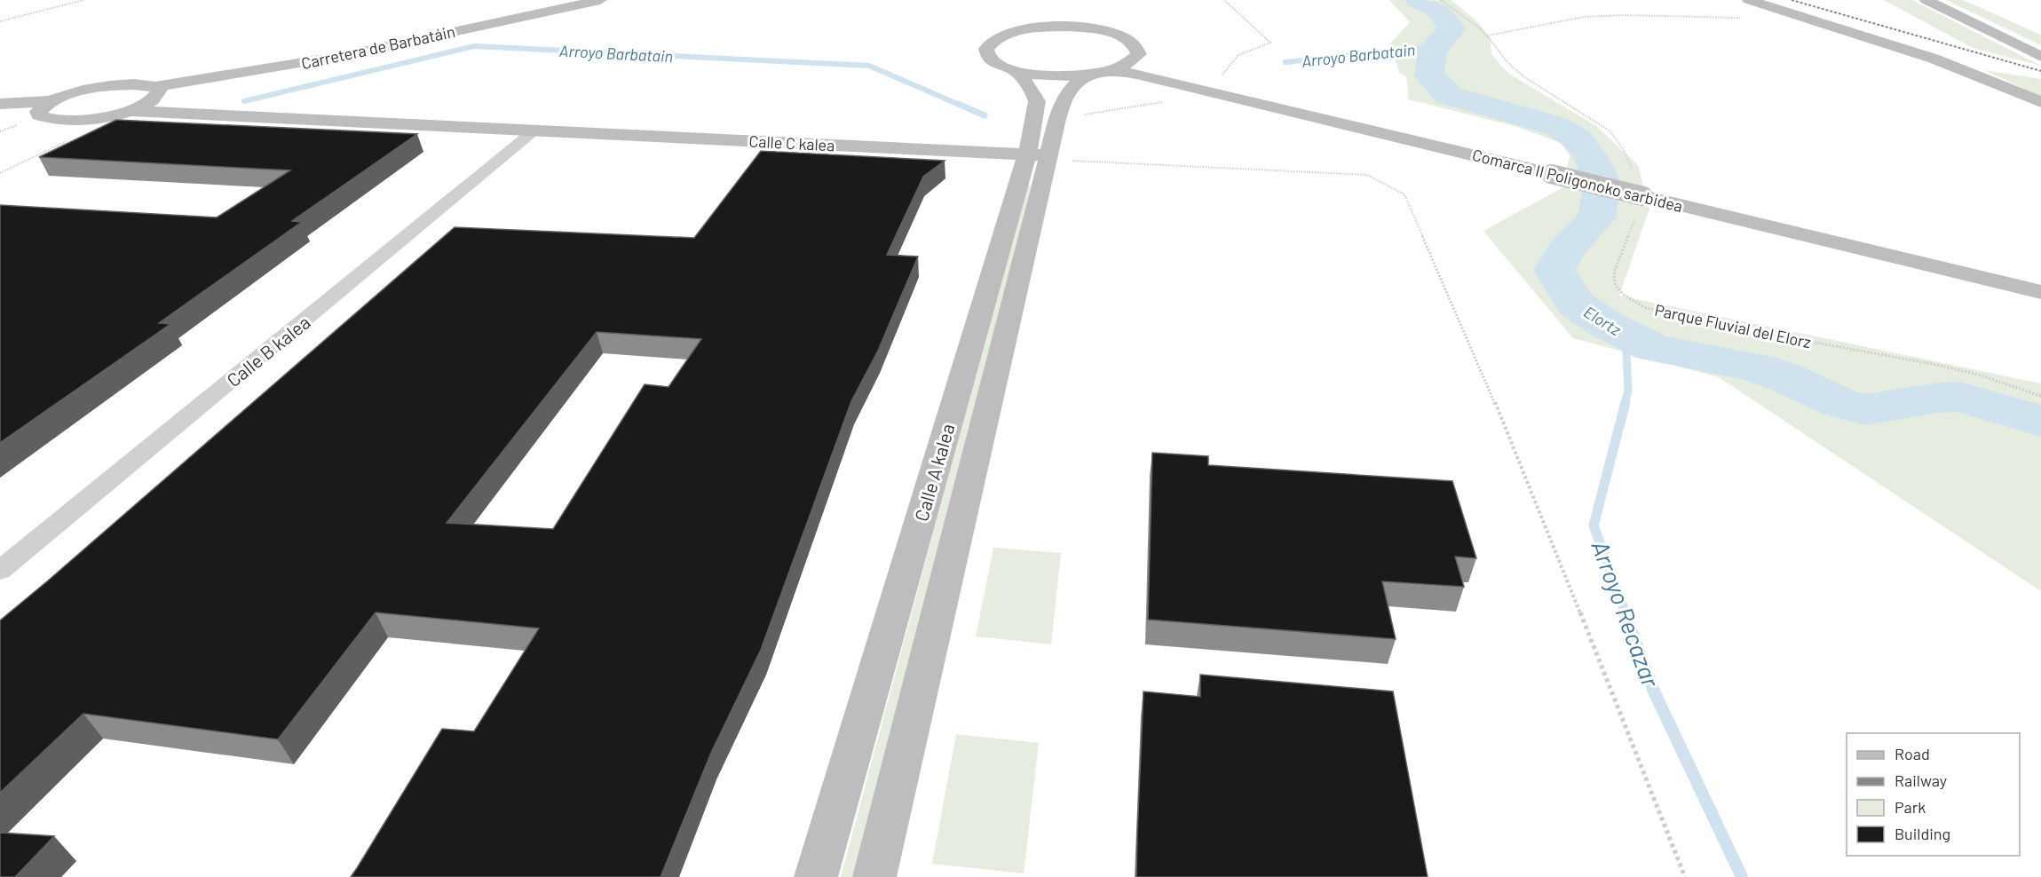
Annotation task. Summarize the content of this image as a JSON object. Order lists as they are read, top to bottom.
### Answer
{
  "streets": {
    "street": [
      "Carretera de Barbatáin",
      "Calle C kalea",
      "Comarca II Poligonoko sarbidea",
      "Calle B kalea",
      "Calle A kalea"
    ],
    "path": ["Parque Fluvial del Elorz"]
  },
  "crossings": [
    ["Calle C kalea", "Calle B kalea"],
    ["Calle C kalea", "Calle A kalea"],
    ["Comarca II Poligonoko sarbidea", "Calle A kalea"]
  ],
  "water": ["Arroyo Barbatain", "Elortz", "Arroyo Recazar"],
  "legend": [
    "Road",
    "Railway",
    "Park",
    "Building"
  ]
}
